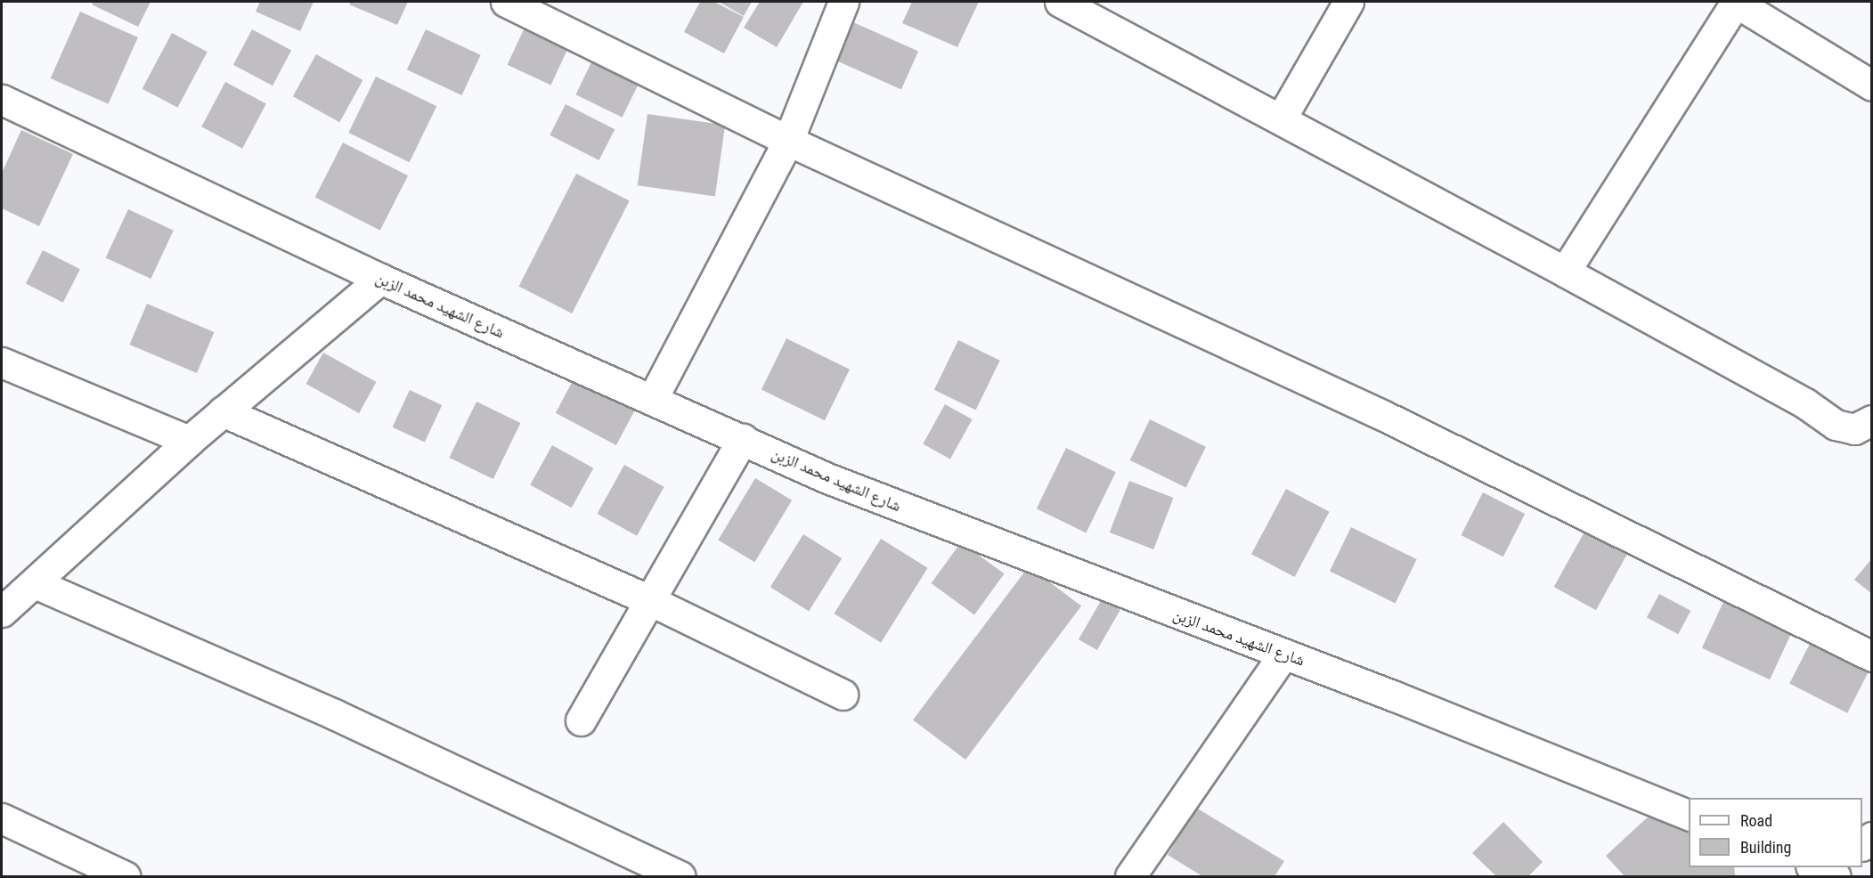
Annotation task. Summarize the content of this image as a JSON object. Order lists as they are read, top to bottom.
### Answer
{
  "streets": {
    "street": ["شارع الشهيد محمد الزبن"]
  },
  "legend": ["Road", "Building"]
}
